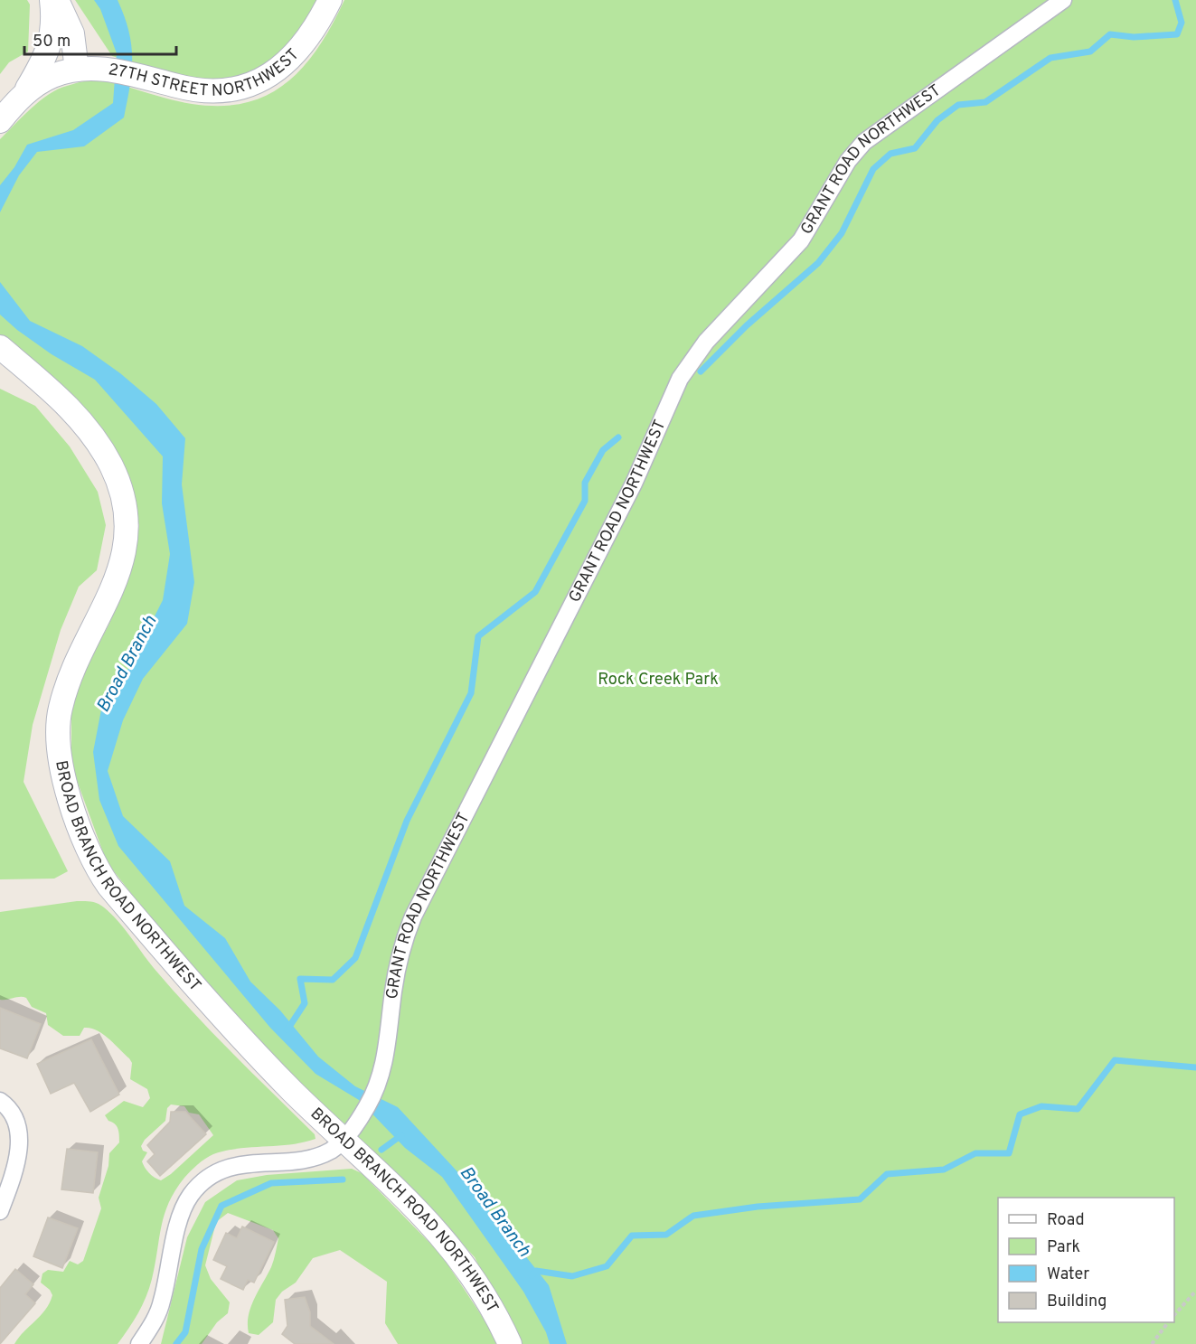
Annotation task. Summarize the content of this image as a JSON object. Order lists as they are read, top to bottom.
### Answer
{
  "streets": {
    "main road": ["27TH STREET NORTHWEST", "BROAD BRANCH ROAD NORTHWEST"],
    "street": ["GRANT ROAD NORTHWEST"]
  },
  "crossings": [
    ["GRANT ROAD NORTHWEST", "BROAD BRANCH ROAD NORTHWEST"]
  ],
  "water": ["Broad Branch"],
  "parks": ["Rock Creek Park"],
  "legend": [
    "Road",
    "Park",
    "Water",
    "Building"
  ],
  "scale_bar": "50 m"
}
